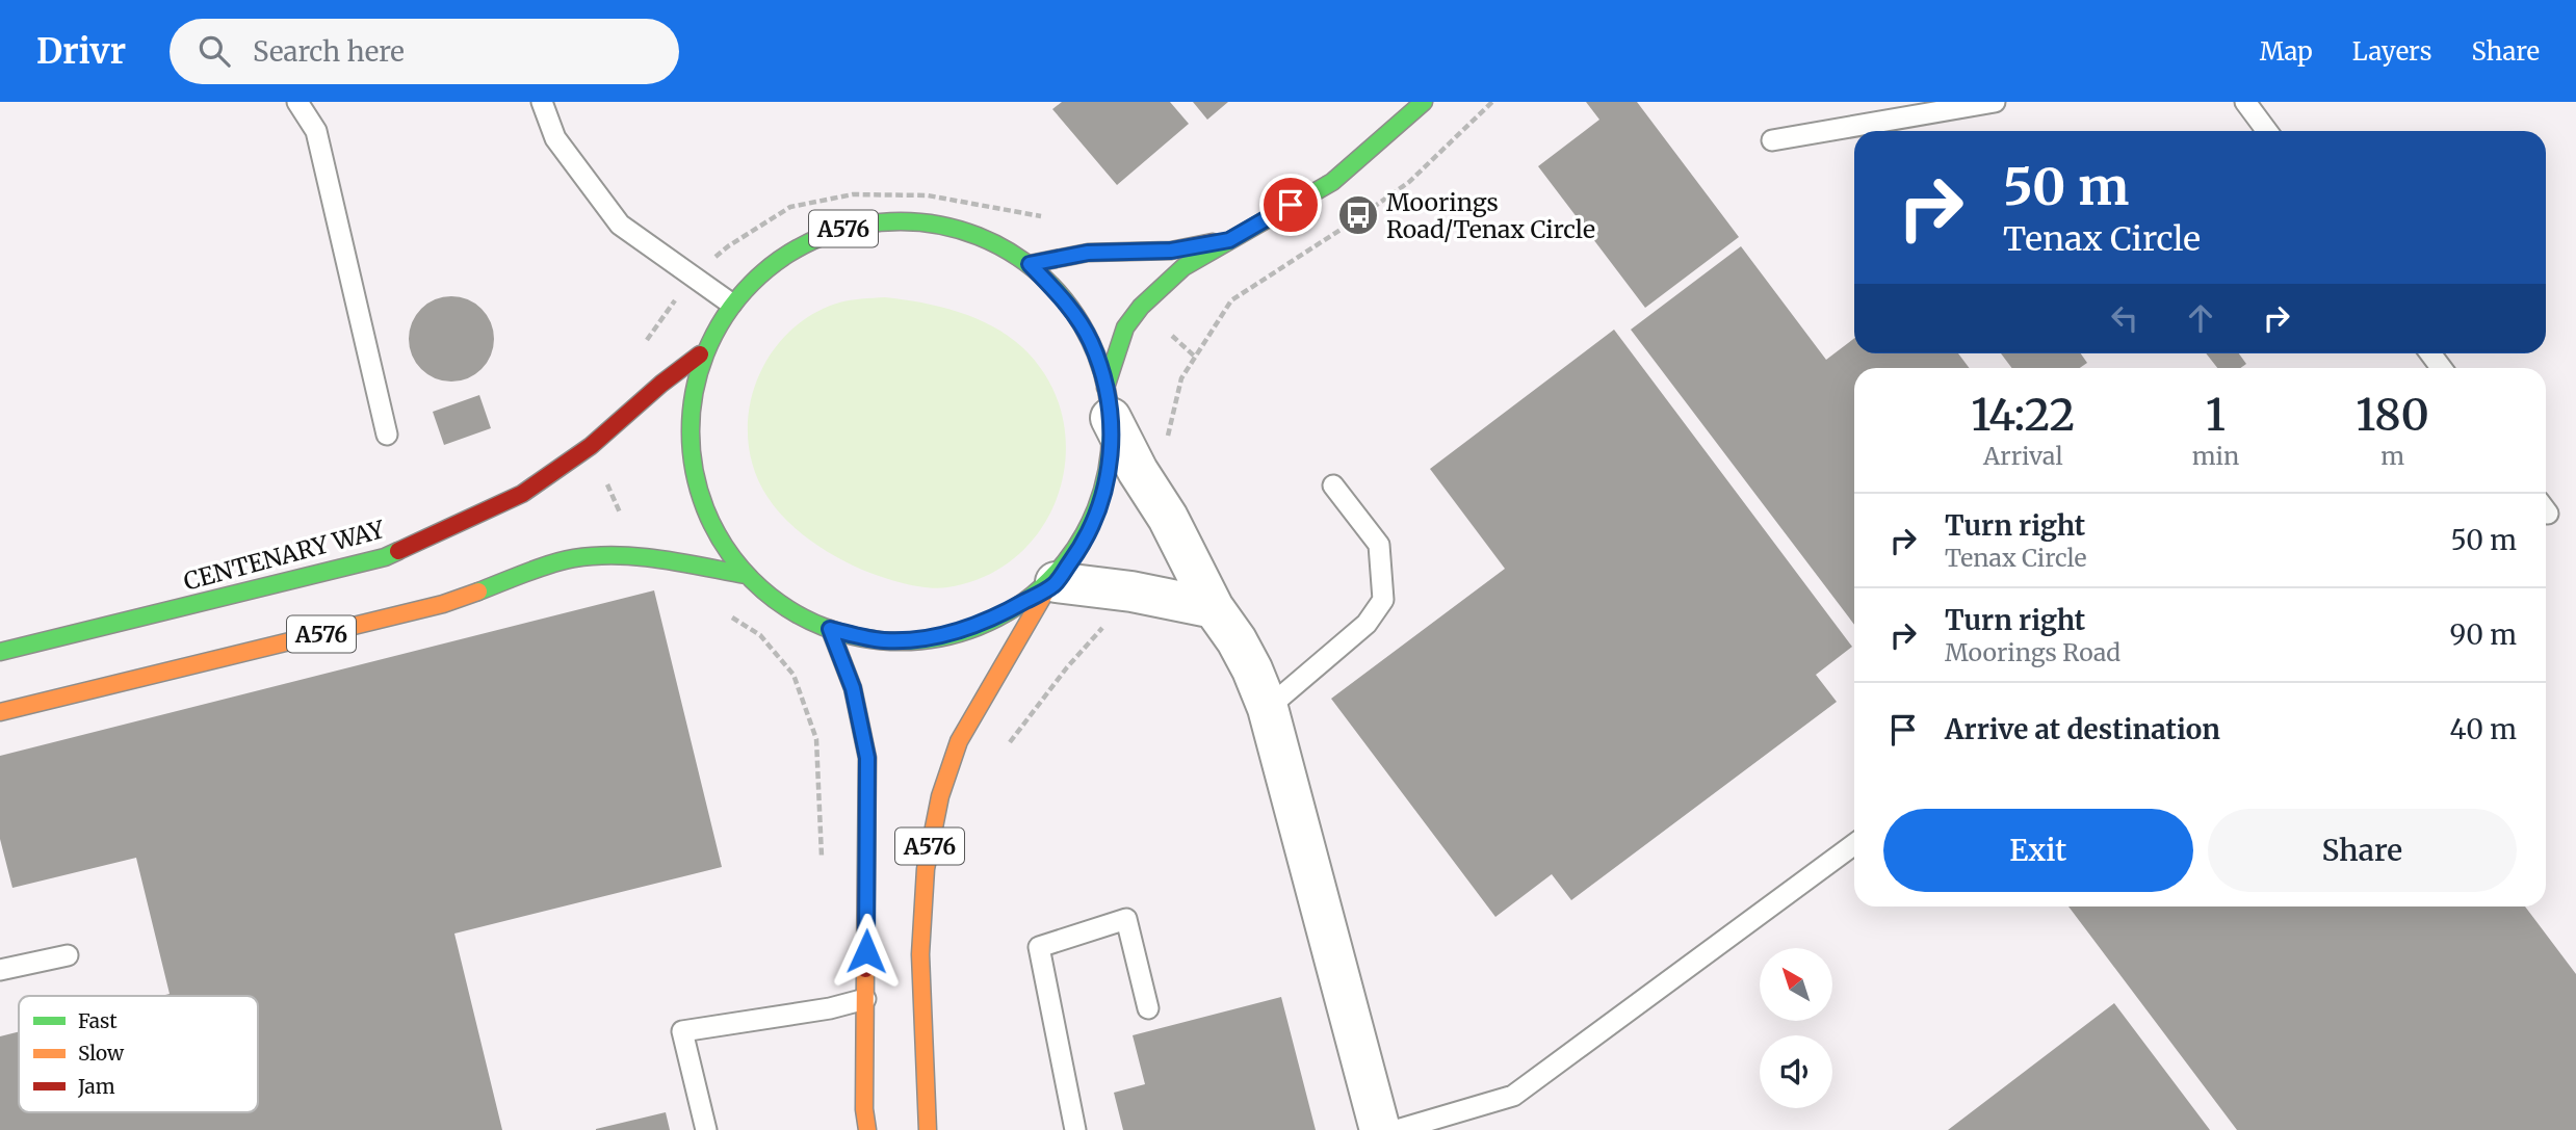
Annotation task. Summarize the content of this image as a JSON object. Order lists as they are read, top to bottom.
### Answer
{
  "streets": {
    "main road": ["A576", "CENTENARY WAY"]
  },
  "crossings": [
    ["A576", "CENTENARY WAY"]
  ],
  "places": {
    "bus stop": ["Moorings Road/Tenax Circle"]
  },
  "legend": ["Fast", "Slow", "Jam"],
  "north": "top left",
  "page": {
    "header": "Drivr",
    "search": "Search here",
    "nav": ["Map", "Layers", "Share"],
    "turn": ["50 m", "Tenax Circle"],
    "eta": [
      "14:22",
      "Arrival",
      "1",
      "min",
      "180",
      "m"
    ],
    "list": [
      {
        "name": "Turn right",
        "note": "Tenax Circle",
        "value": "50 m"
      },
      {
        "name": "Turn right",
        "note": "Moorings Road",
        "value": "90 m"
      },
      {
        "name": "Arrive at destination",
        "value": "40 m"
      }
    ],
    "buttons": ["Exit", "Share"]
  }
}
